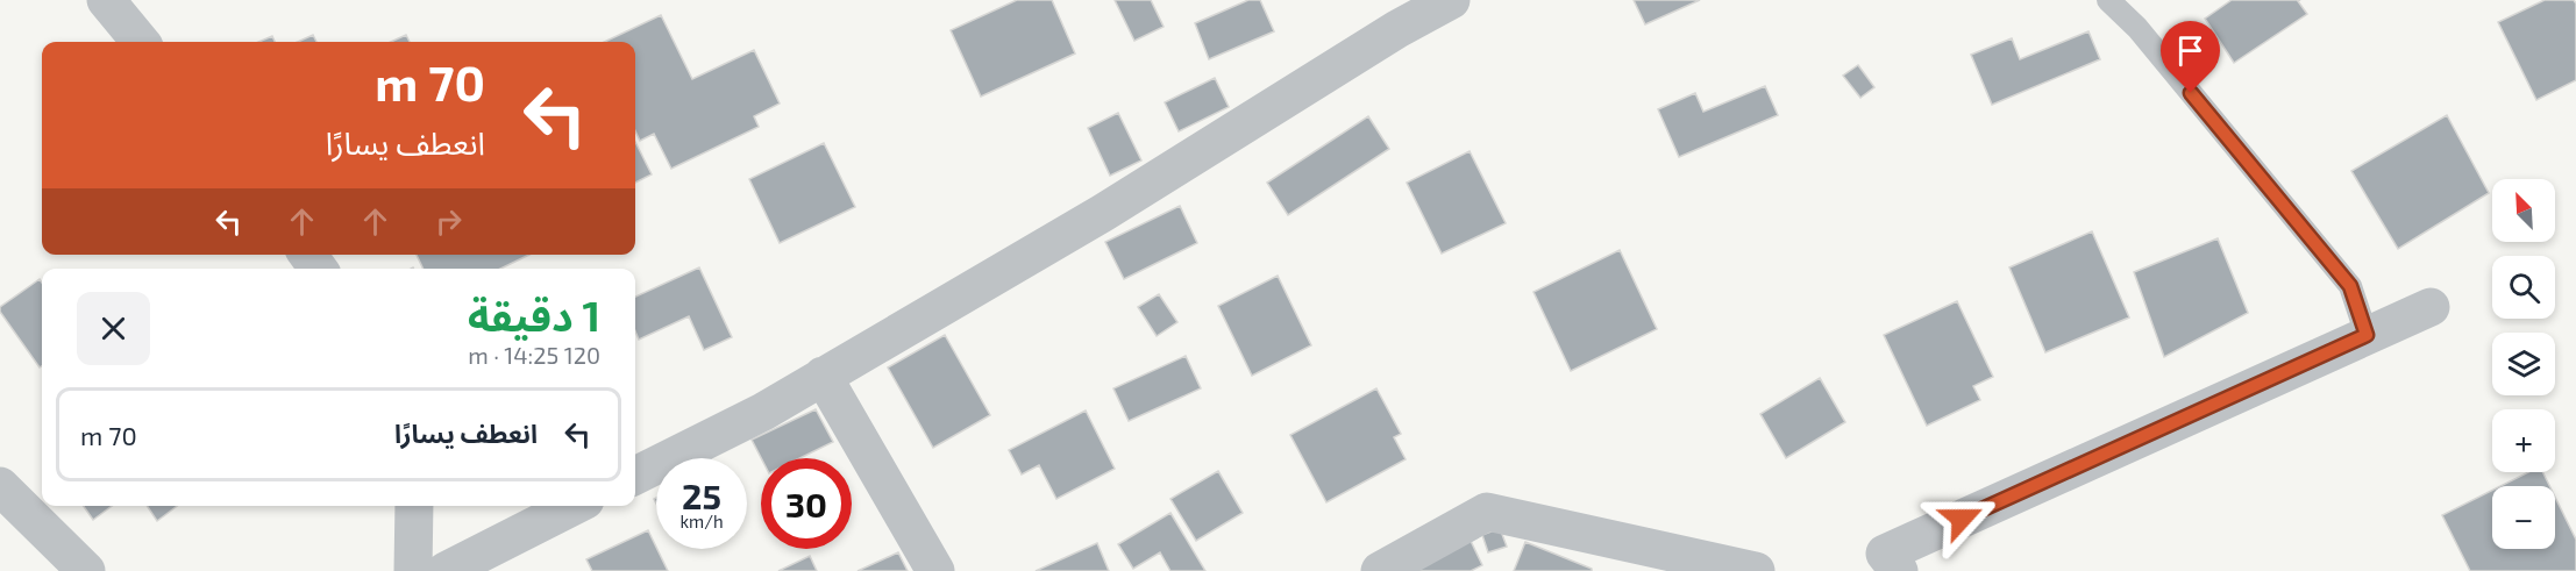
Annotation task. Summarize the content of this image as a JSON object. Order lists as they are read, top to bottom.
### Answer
{
  "north": "top left",
  "page": {
    "turn": ["70 m", "انعطف يسارًا"],
    "map_buttons": ["+", "−"],
    "heading": ["1 دقيقة", "120 m · 14:25"],
    "list": [
      {
        "name": "انعطف يسارًا",
        "value": "70 m"
      }
    ],
    "speed": "25 km/h",
    "limit": "30"
  }
}
